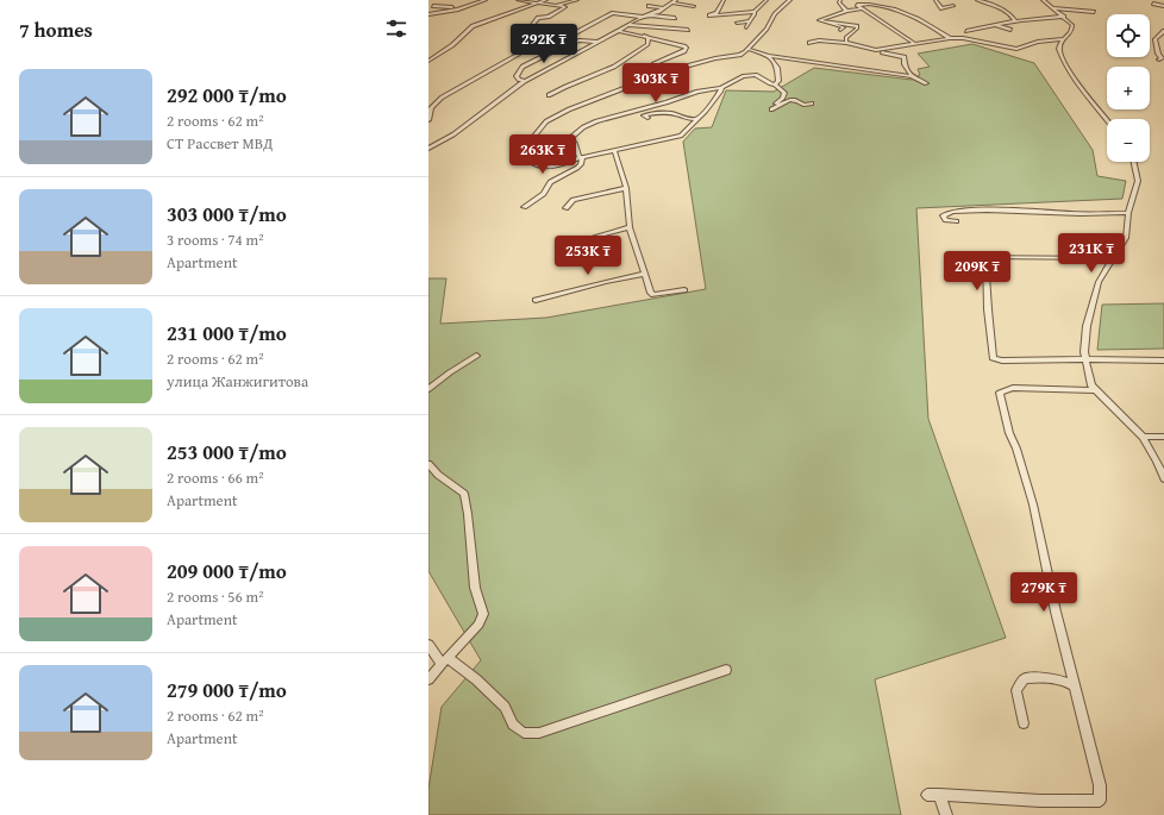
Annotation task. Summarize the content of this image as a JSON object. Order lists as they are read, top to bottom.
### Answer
{
  "page": {
    "heading": "7 homes",
    "map_buttons": ["+", "−"],
    "price": [
      "292K ₸",
      "303K ₸",
      "263K ₸",
      "231K ₸",
      "253K ₸",
      "209K ₸",
      "279K ₸"
    ],
    "list": [
      {
        "name": "292 000 ₸/mo",
        "note": "2 rooms · 62 m² · СТ Рассвет МВД"
      },
      {
        "name": "303 000 ₸/mo",
        "note": "3 rooms · 74 m² · Apartment"
      },
      {
        "name": "231 000 ₸/mo",
        "note": "2 rooms · 62 m² · улица Жанжигитова"
      },
      {
        "name": "253 000 ₸/mo",
        "note": "2 rooms · 66 m² · Apartment"
      },
      {
        "name": "209 000 ₸/mo",
        "note": "2 rooms · 56 m² · Apartment"
      },
      {
        "name": "279 000 ₸/mo",
        "note": "2 rooms · 62 m² · Apartment"
      }
    ]
  }
}
